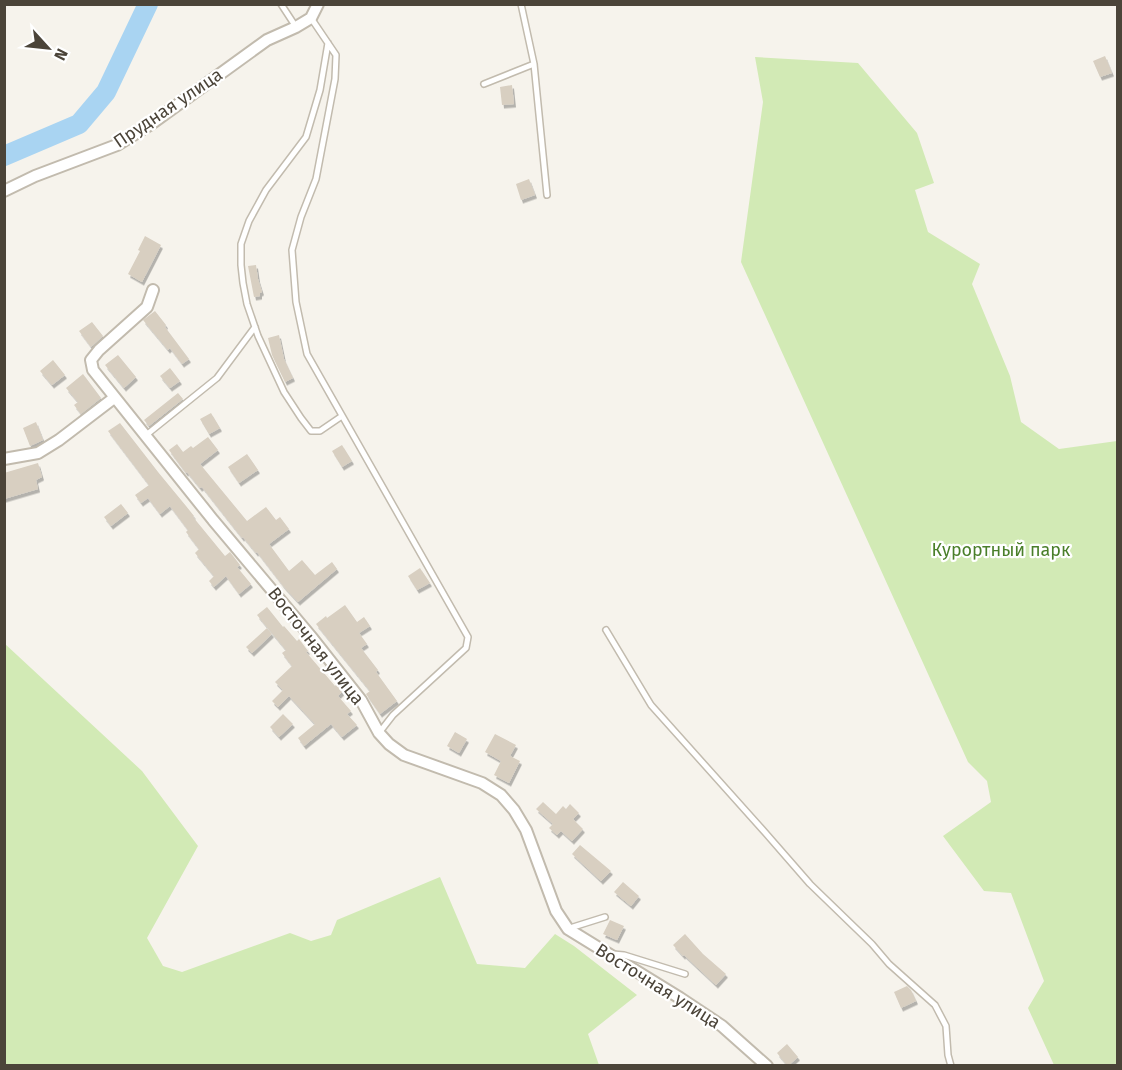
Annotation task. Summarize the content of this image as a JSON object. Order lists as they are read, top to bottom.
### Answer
{
  "streets": {
    "street": ["Прудная улица", "Восточная улица"]
  },
  "parks": ["Курортный парк"],
  "north": "bottom right"
}
